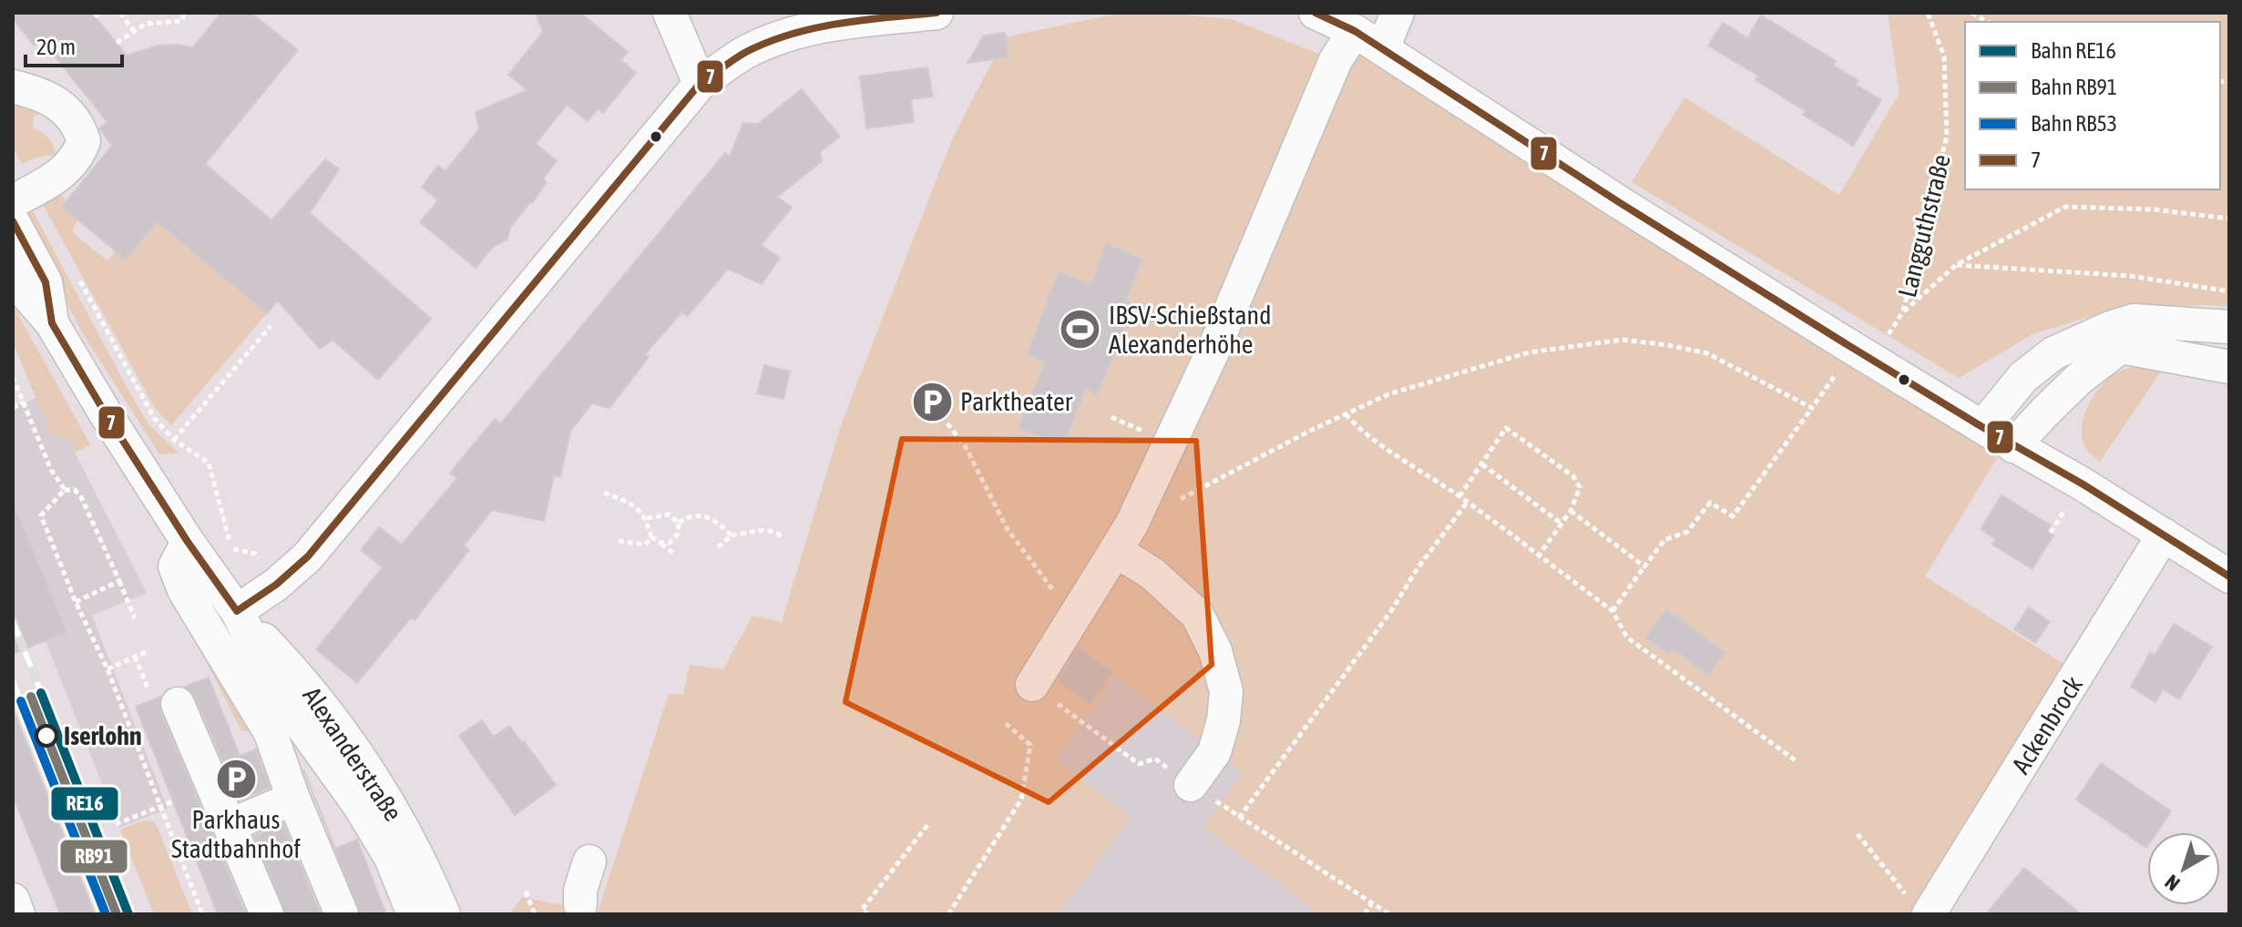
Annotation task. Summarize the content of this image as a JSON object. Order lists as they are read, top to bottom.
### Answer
{
  "streets": {
    "street": ["Ackenbrock", "Alexanderstraße"],
    "path": ["Langguthstraße"]
  },
  "places": {
    "sports": ["IBSV-Schießstand Alexanderhöhe"],
    "parking": ["Parktheater", "Parkhaus Stadtbahnhof"],
    "other": ["Iserlohn"]
  },
  "lines": [
    "transit line 7",
    "rail line RE16",
    "rail line RB91",
    "rail line RB53"
  ],
  "legend": [
    "Bahn RE16",
    "Bahn RB91",
    "Bahn RB53",
    "7"
  ],
  "scale_bar": "20 m",
  "north": "bottom left"
}
